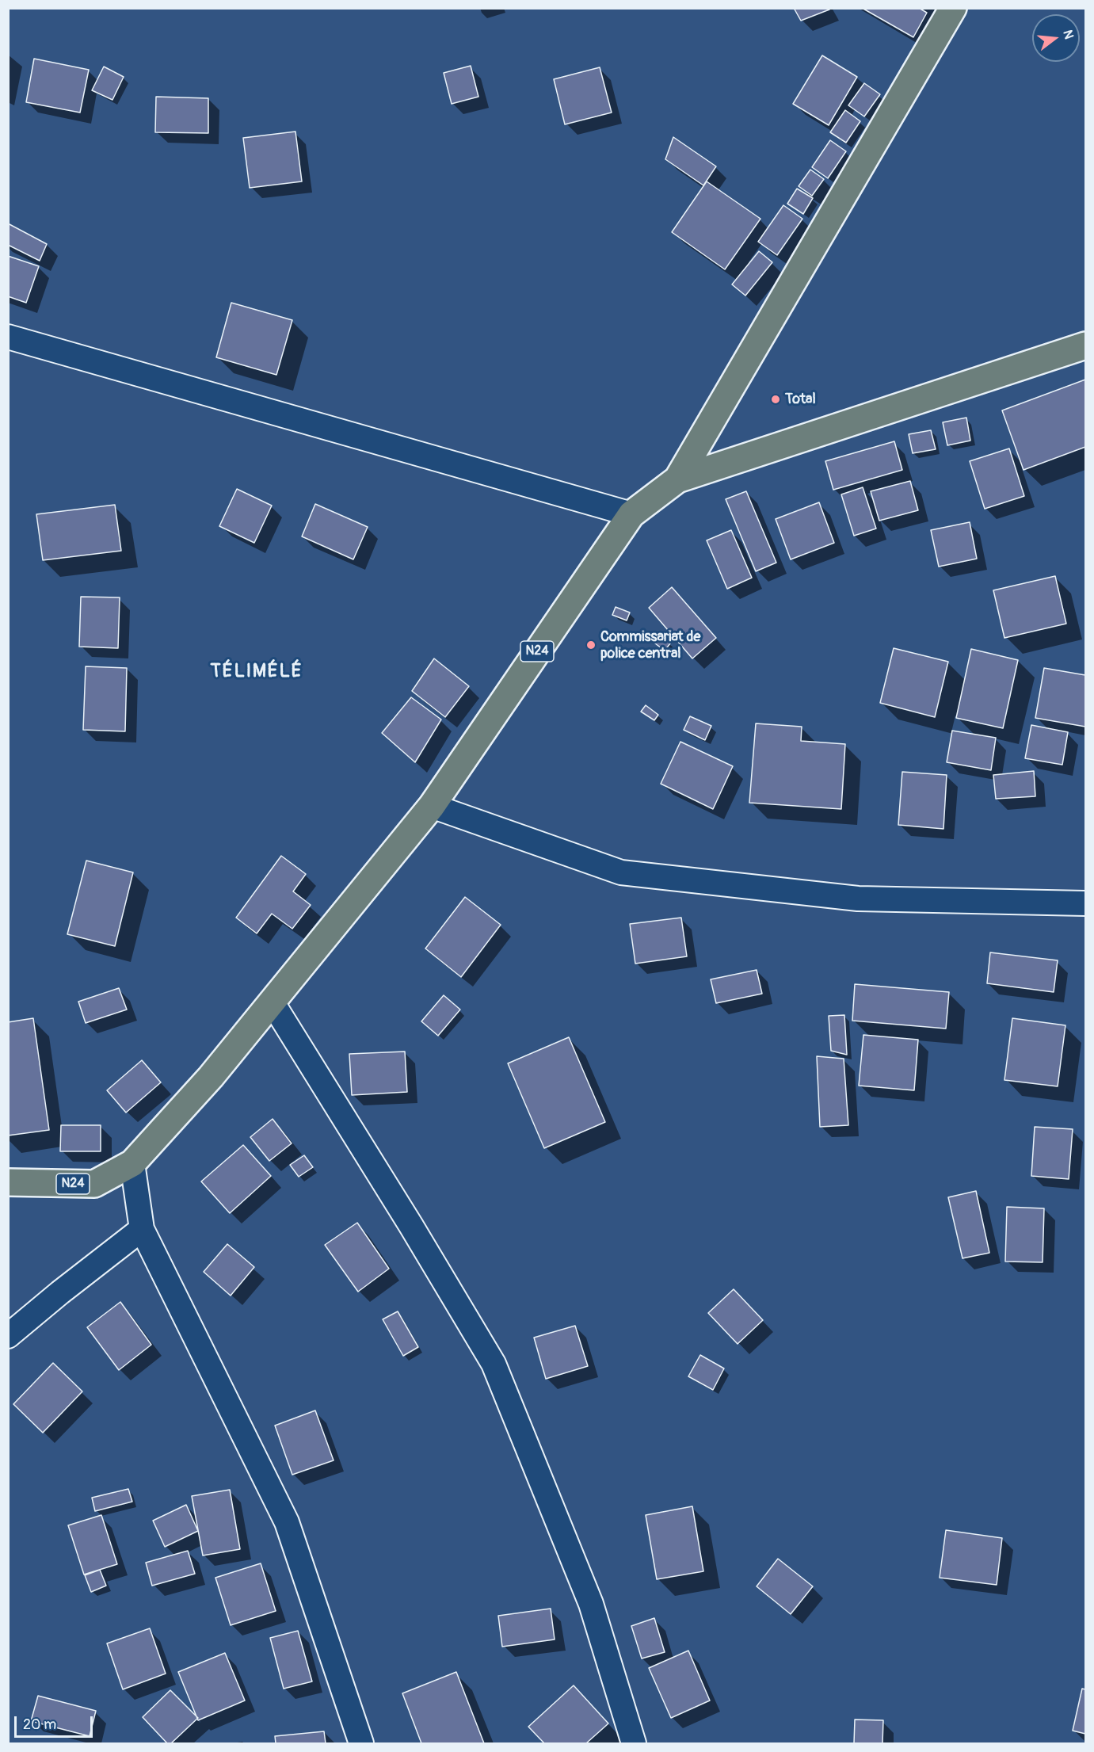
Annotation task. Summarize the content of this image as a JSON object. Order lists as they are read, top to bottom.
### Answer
{
  "streets": {
    "main road": ["N24"]
  },
  "districts": ["TÉLIMÉLÉ"],
  "places": ["Total", "Commissariat de police central"],
  "scale_bar": "20 m",
  "north": "right"
}
